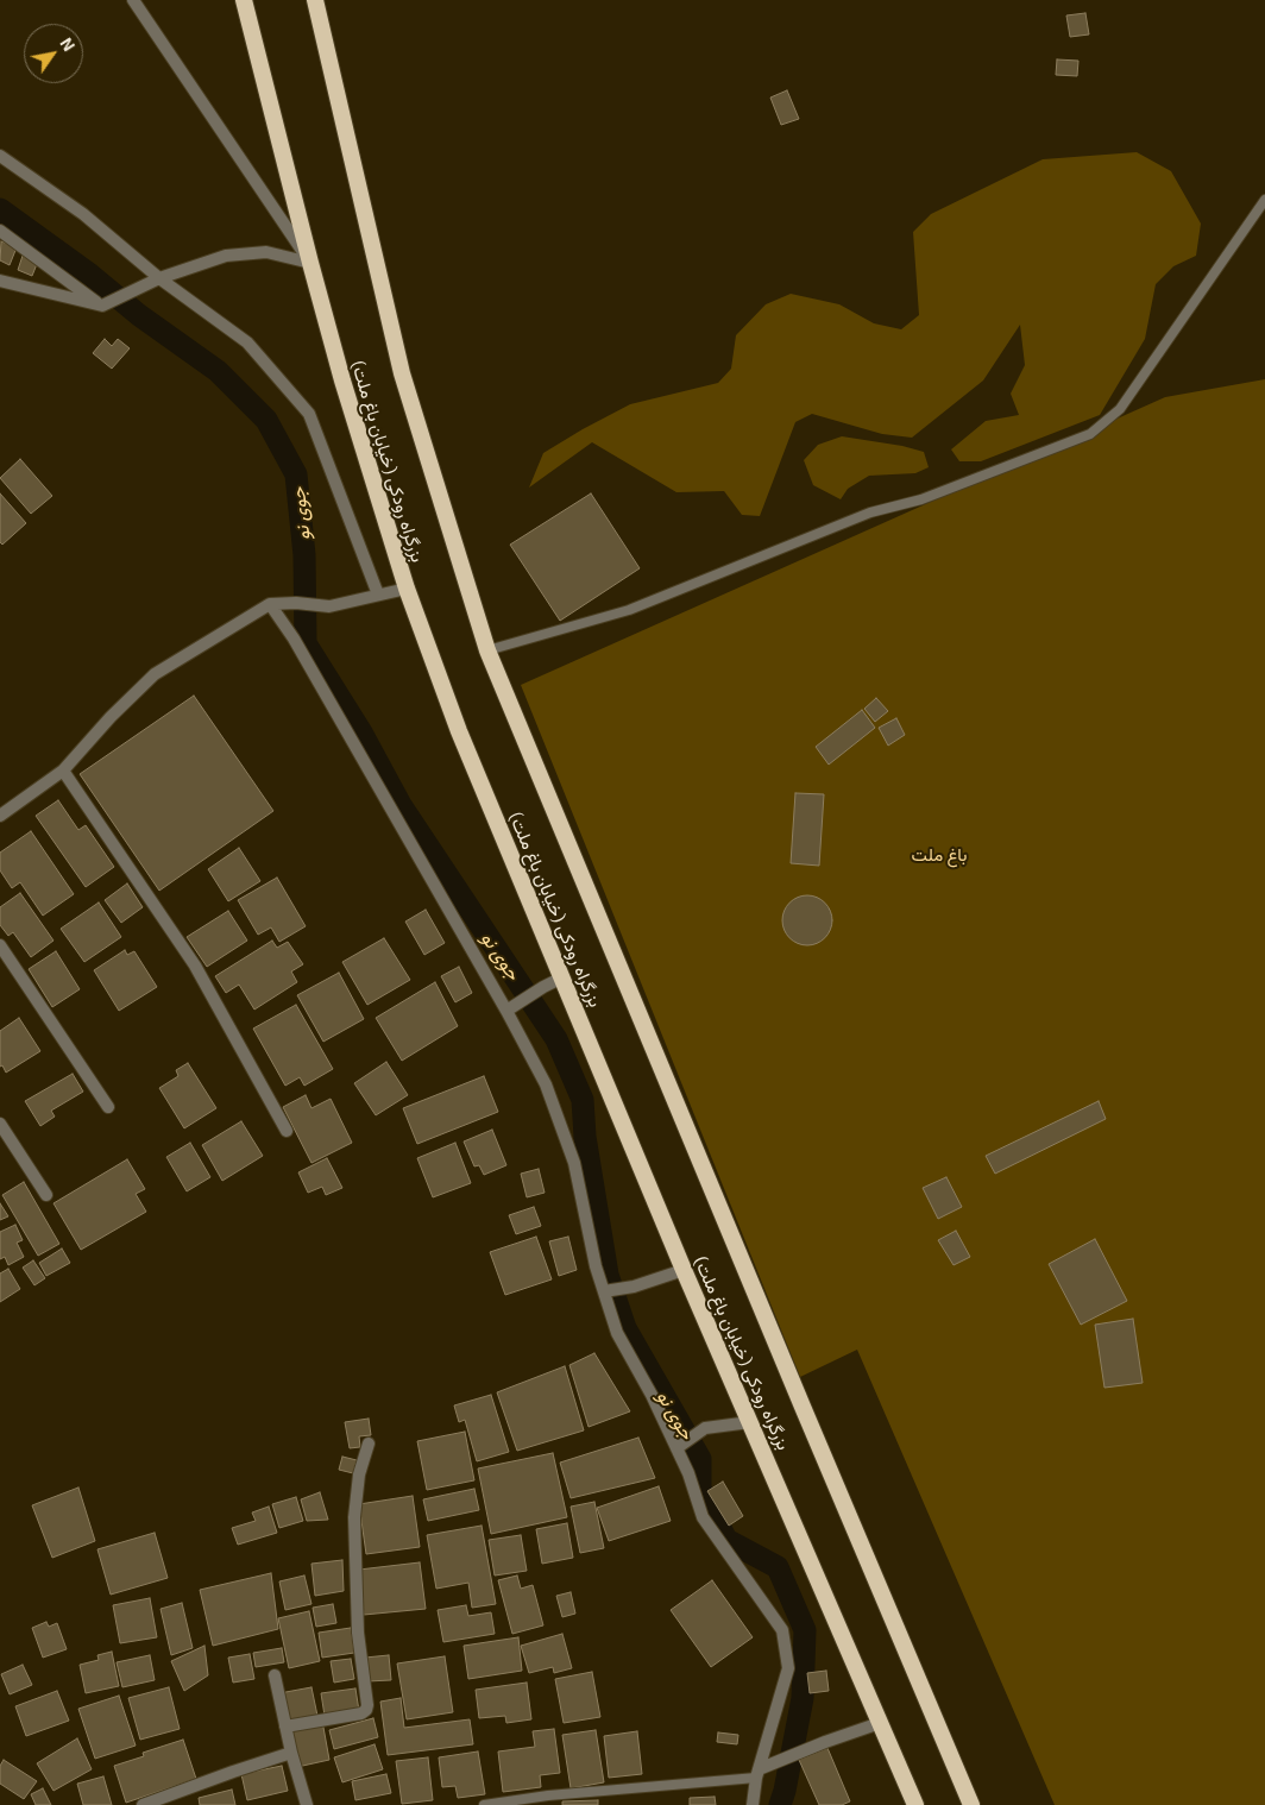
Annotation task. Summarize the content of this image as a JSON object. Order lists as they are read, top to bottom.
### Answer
{
  "streets": {
    "highway": ["بزرگراه رودکی (خیابان باغ ملت)"]
  },
  "water": ["جوی نو"],
  "parks": ["باغ ملت"],
  "north": "top right"
}
